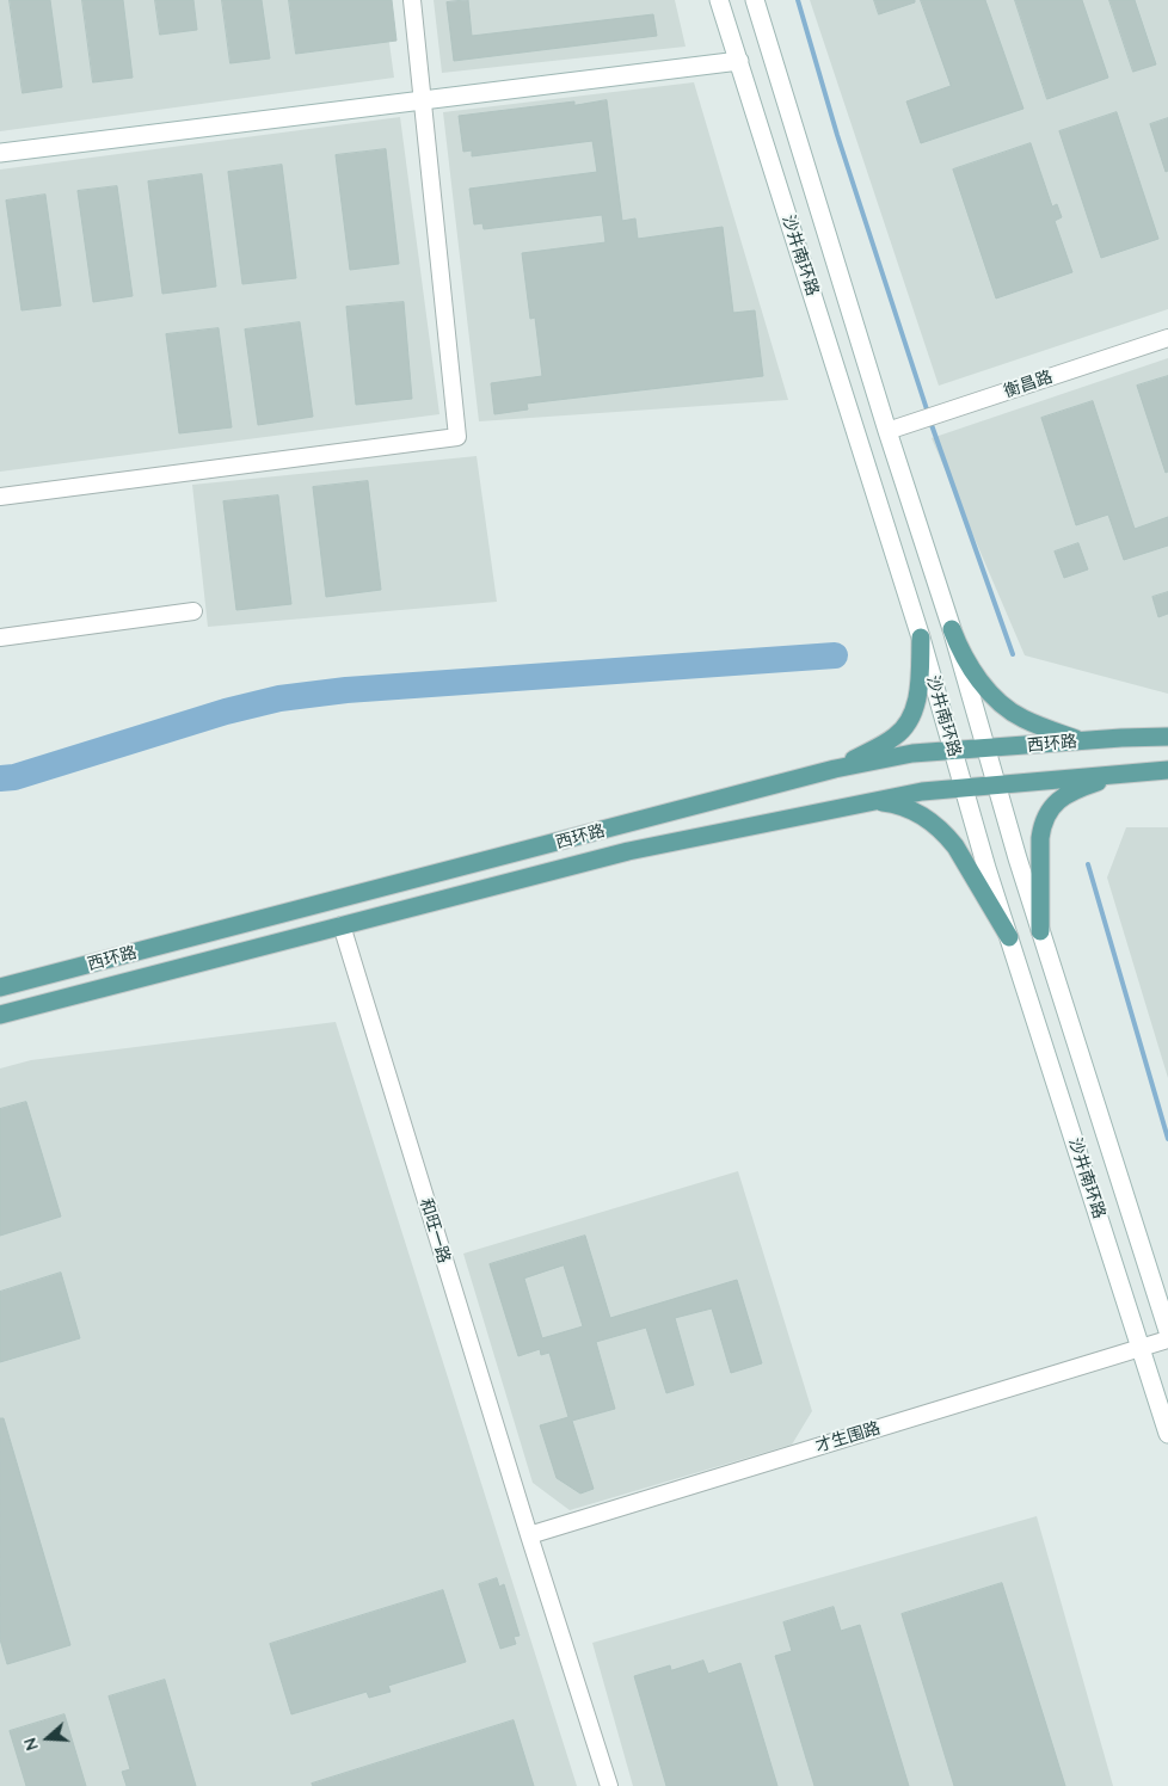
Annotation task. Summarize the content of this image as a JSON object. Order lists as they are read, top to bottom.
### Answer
{
  "streets": {
    "main road": ["沙井南环路", "西环路"],
    "street": ["衡昌路", "和旺一路", "才生围路"]
  },
  "crossings": [
    ["沙井南环路", "衡昌路"],
    ["沙井南环路", "西环路"],
    ["沙井南环路", "才生围路"],
    ["西环路", "和旺一路"],
    ["和旺一路", "才生围路"]
  ],
  "north": "left"
}
